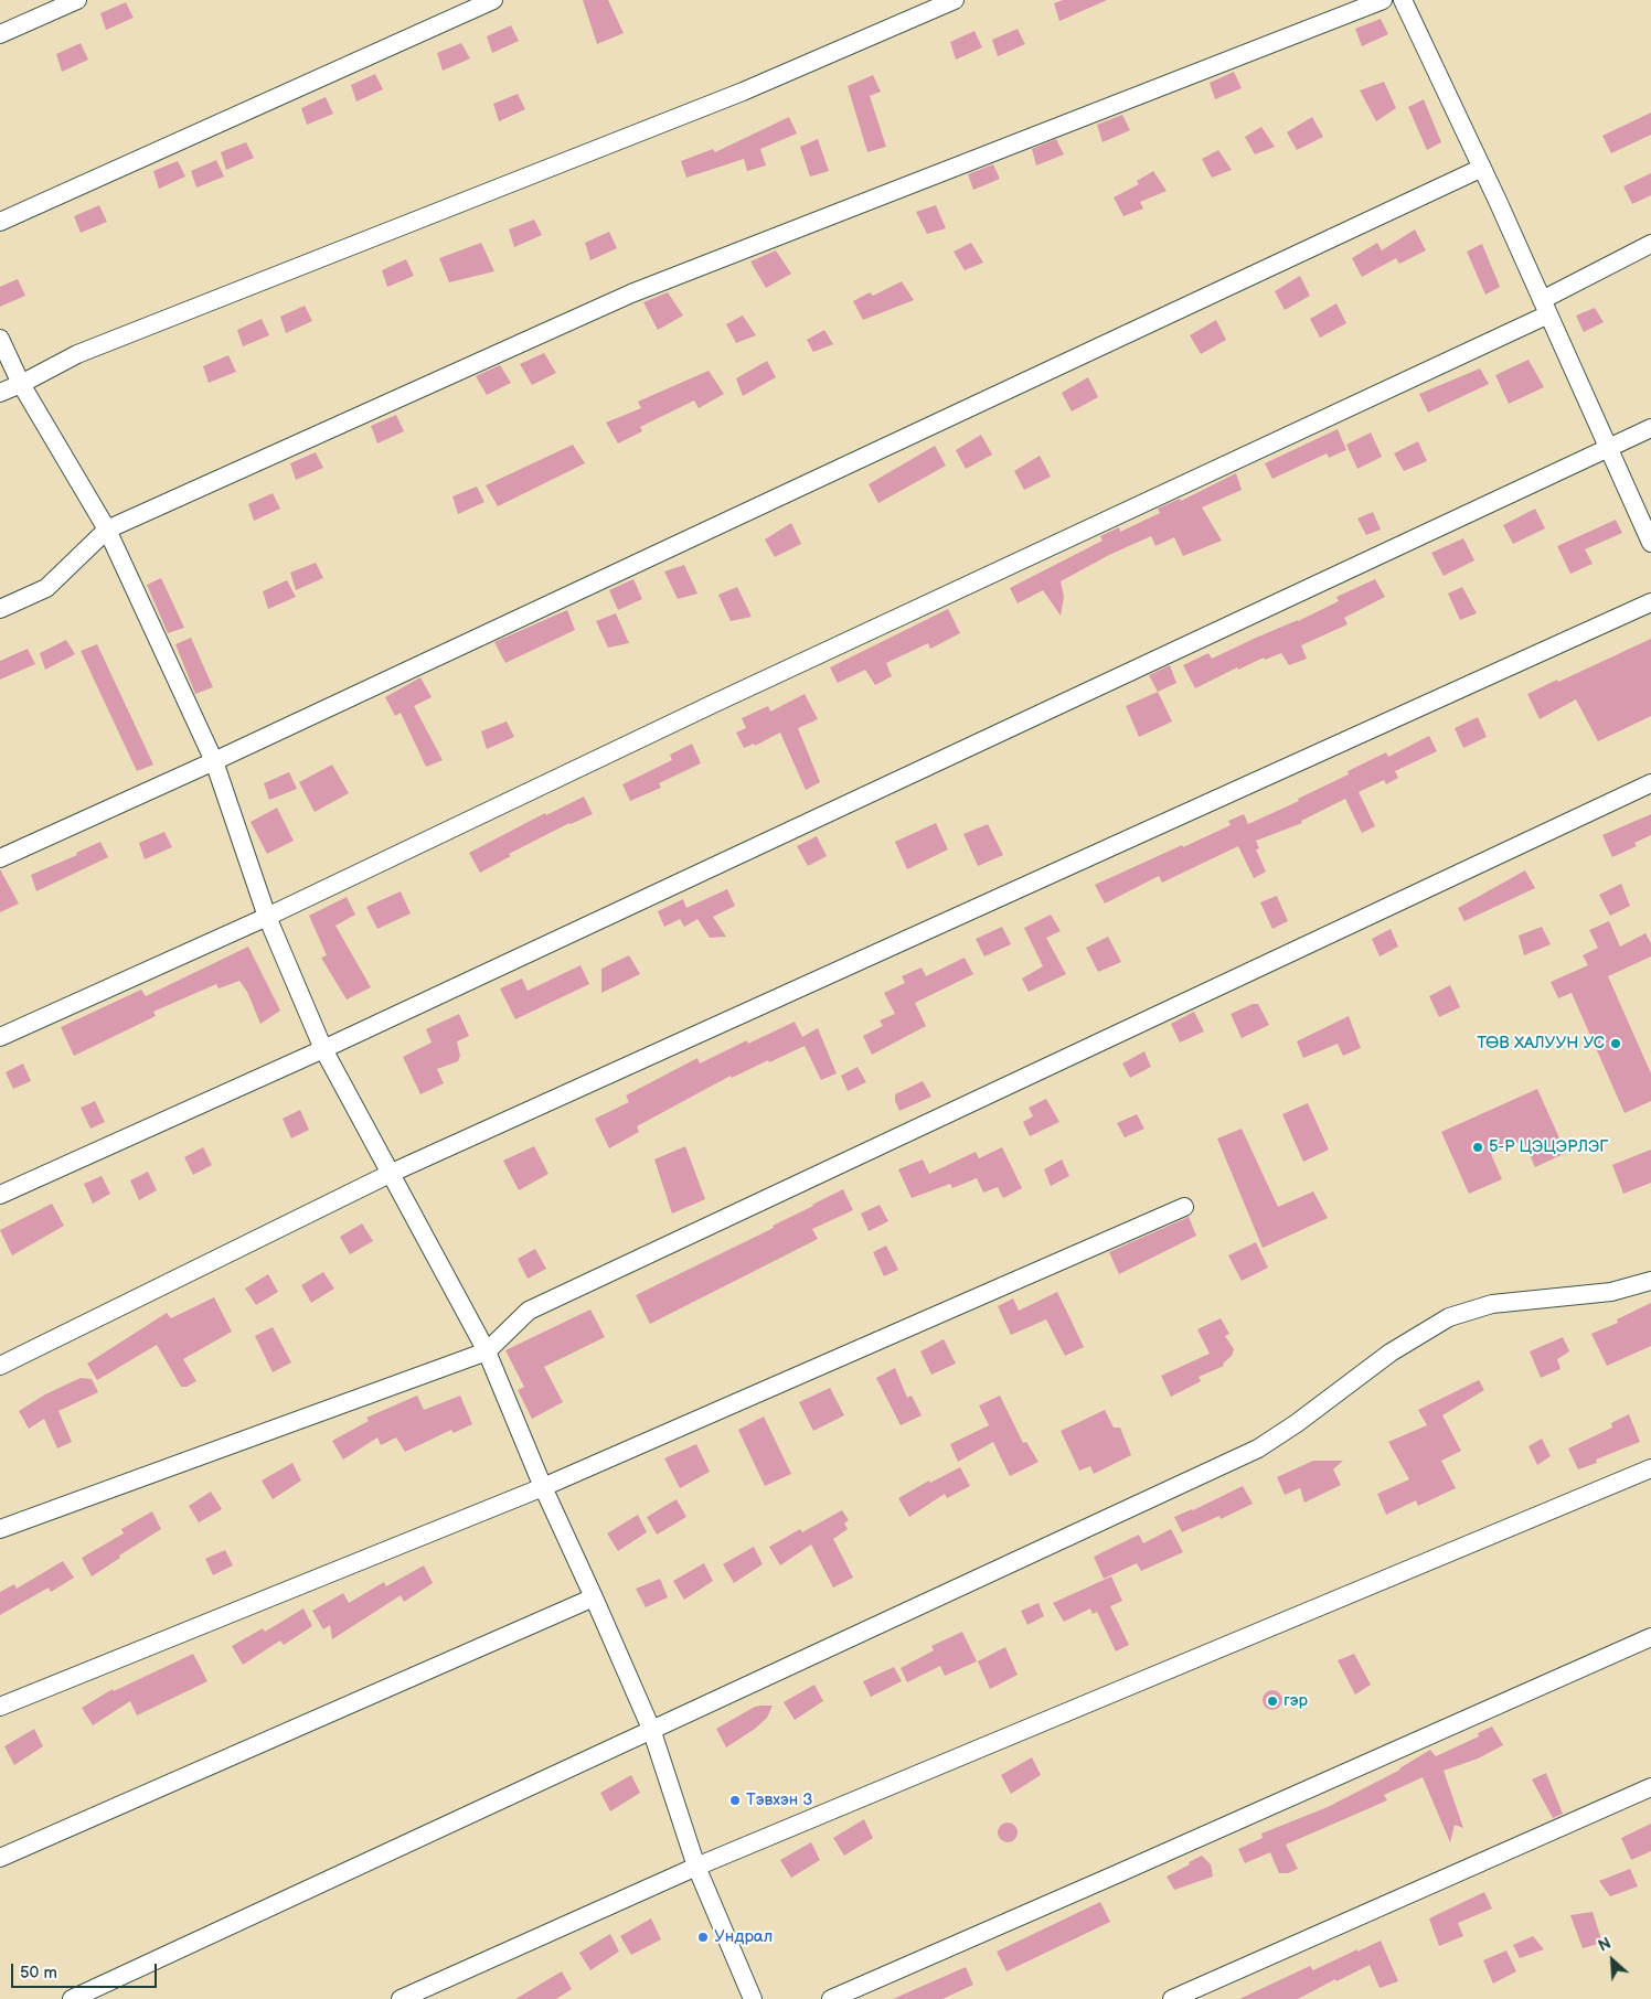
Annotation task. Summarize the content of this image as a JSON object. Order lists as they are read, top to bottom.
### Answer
{
  "places": [
    "ТӨВ ХАЛУУН УС",
    "5-Р ЦЭЦЭРЛЭГ",
    "гэр",
    "Тэвхэн 3",
    "Ундрал"
  ],
  "scale_bar": "50 m",
  "north": "top left"
}
